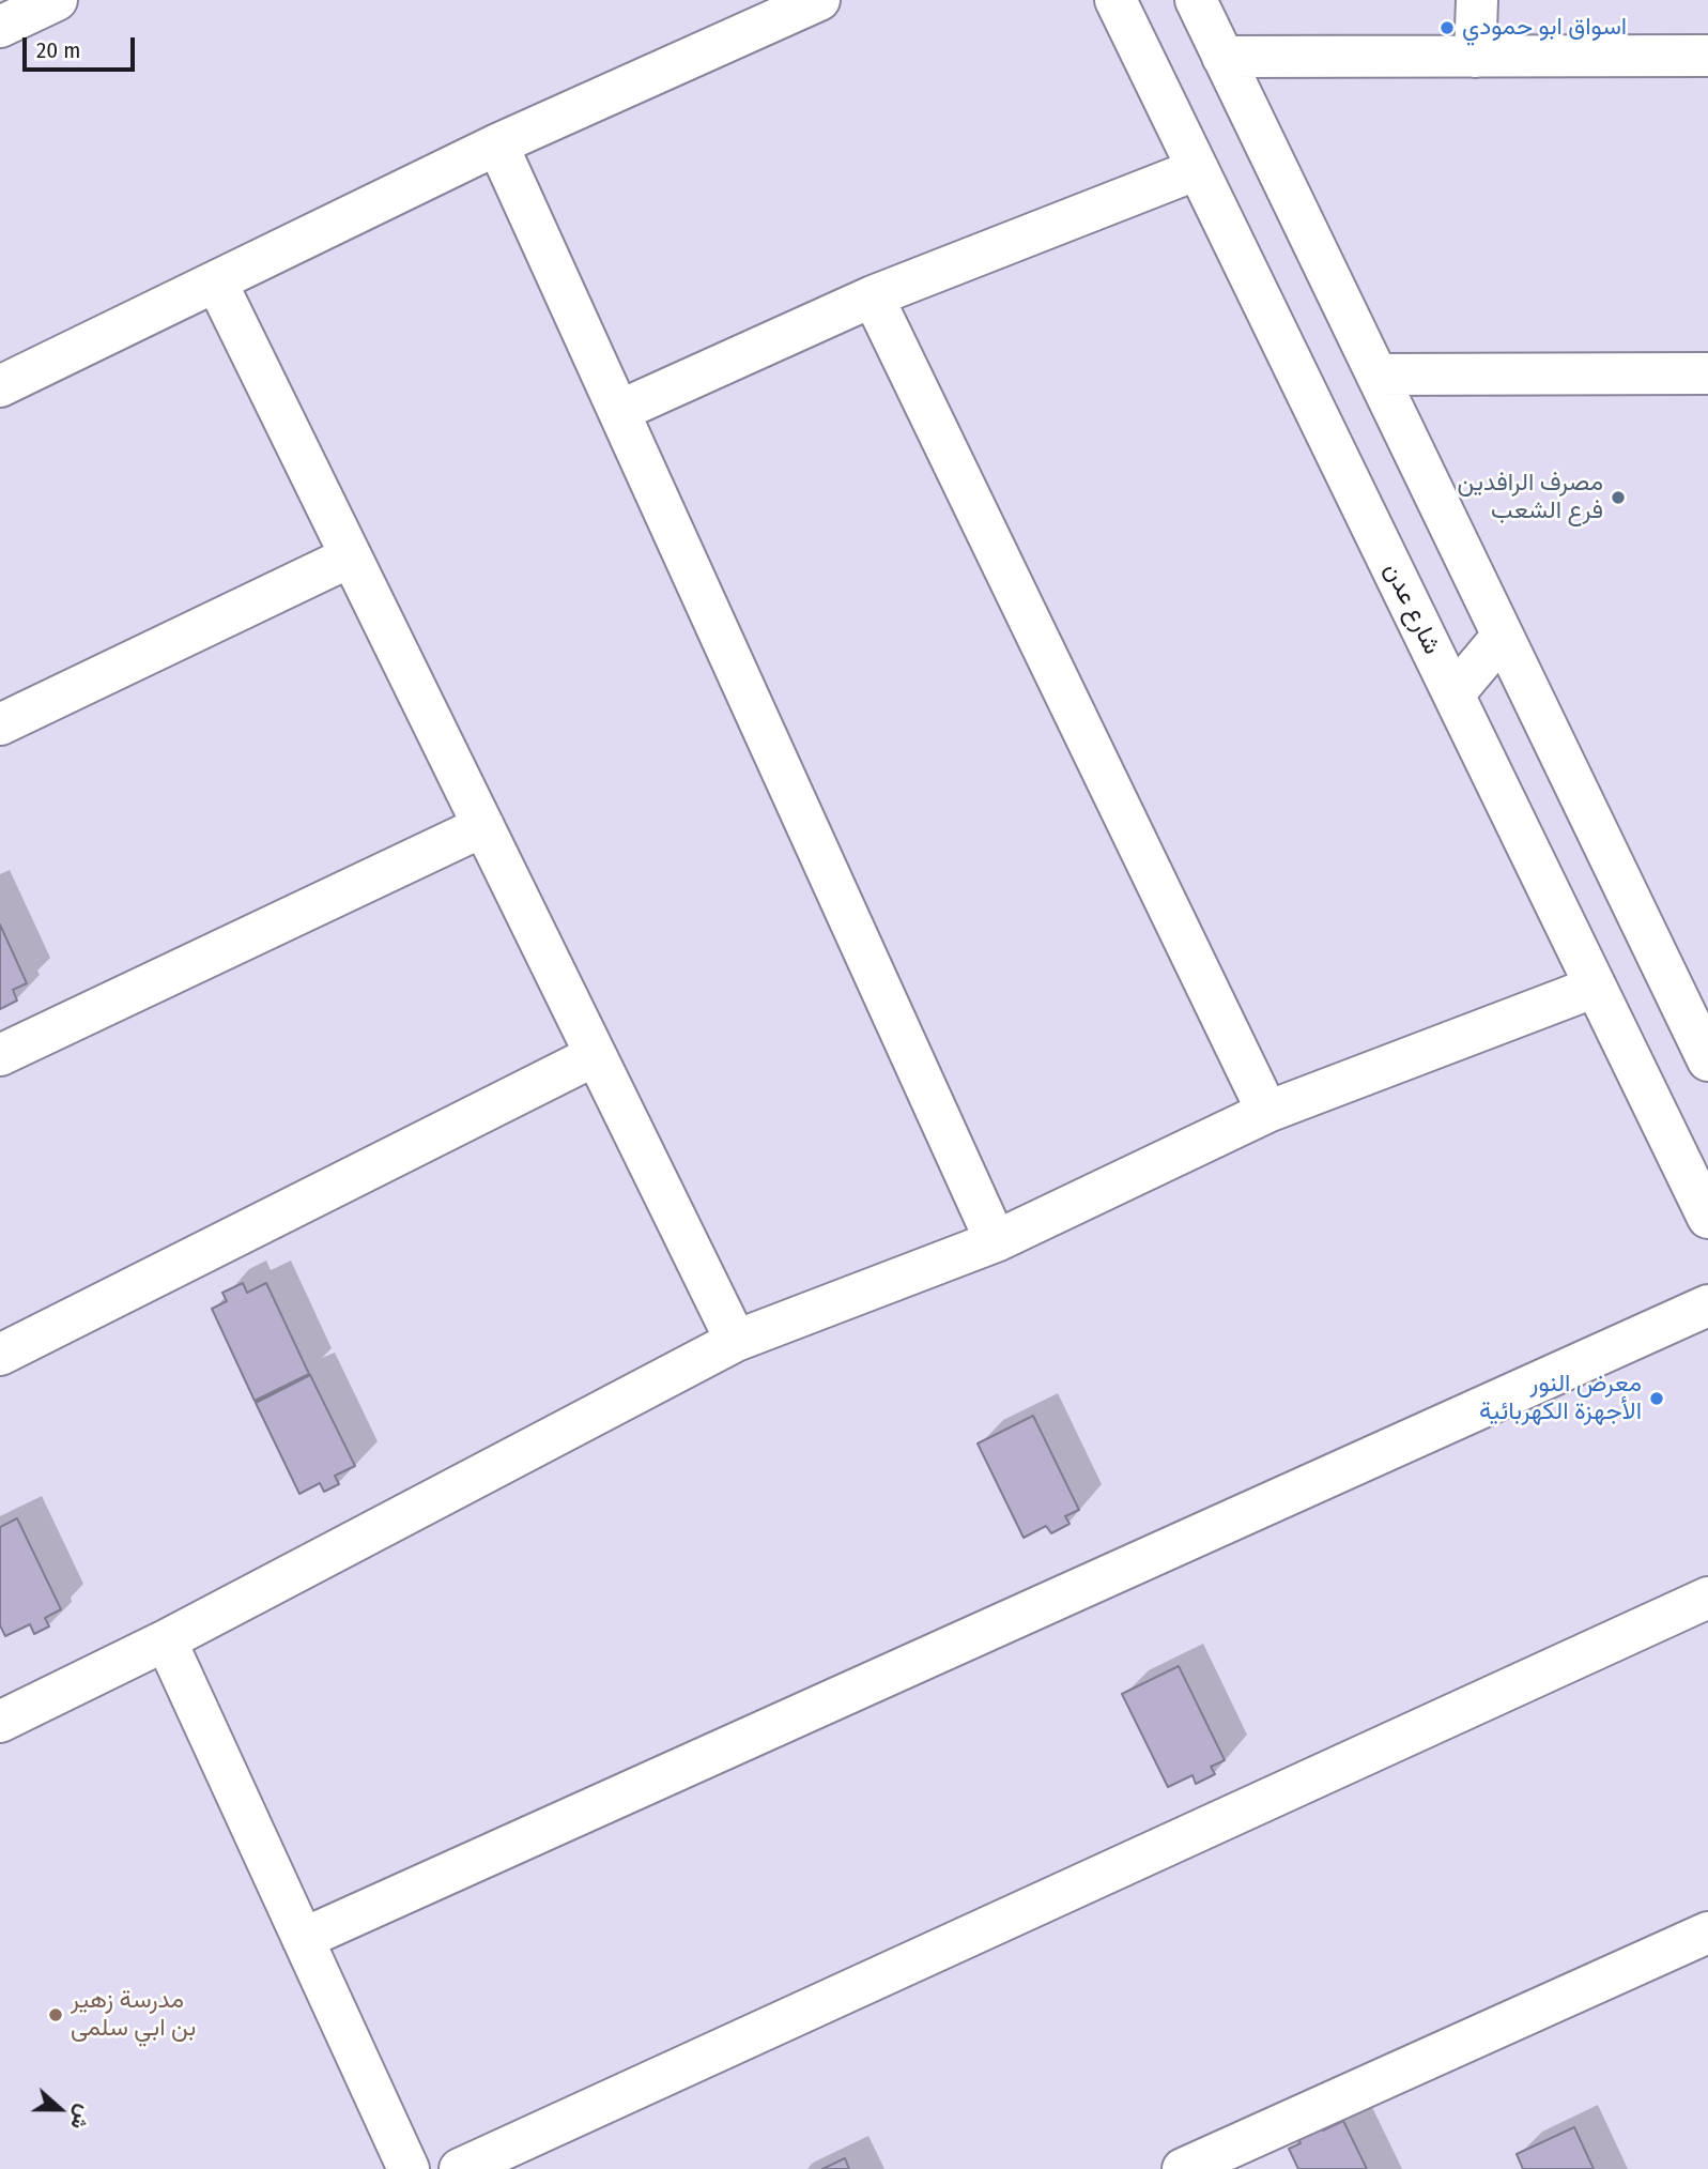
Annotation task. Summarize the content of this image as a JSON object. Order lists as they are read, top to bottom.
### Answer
{
  "streets": {
    "street": ["شارع عدن"]
  },
  "places": [
    "اسواق ابو حمودي",
    "مصرف الرافدين فرع الشعب",
    "معرض النور الأجهزة الكهربائية",
    "مدرسة زهير بن ابي سلمى"
  ],
  "scale_bar": "20 m",
  "north": "right"
}
